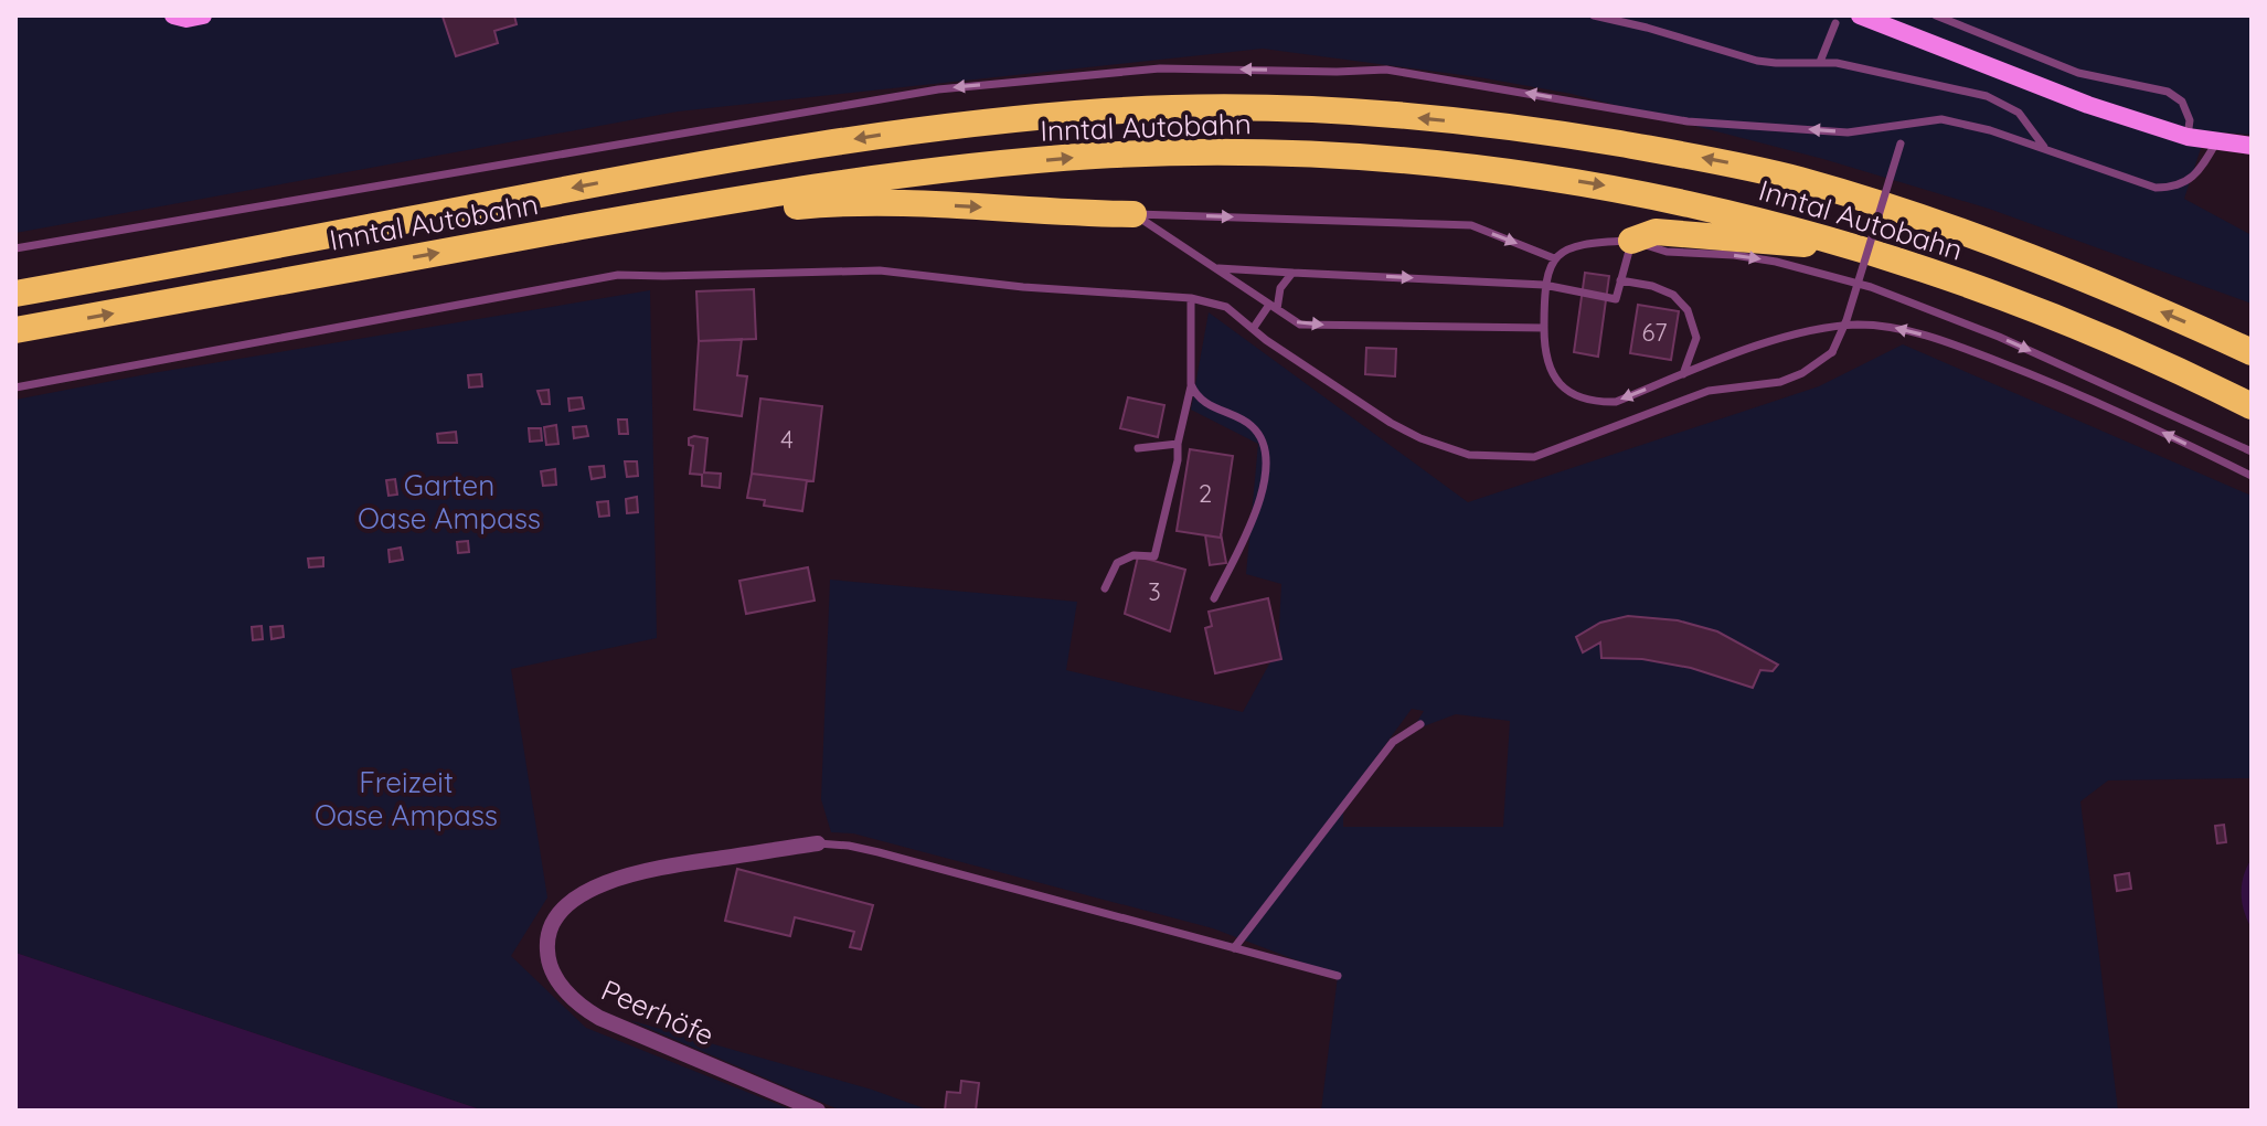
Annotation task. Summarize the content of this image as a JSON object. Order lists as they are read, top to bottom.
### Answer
{
  "streets": {
    "highway": ["Inntal Autobahn"],
    "street": ["Peerhöfe"]
  },
  "parks": ["Garten Oase Ampass", "Freizeit Oase Ampass"],
  "house_numbers": [
    "67",
    "4",
    "2",
    "3"
  ]
}
